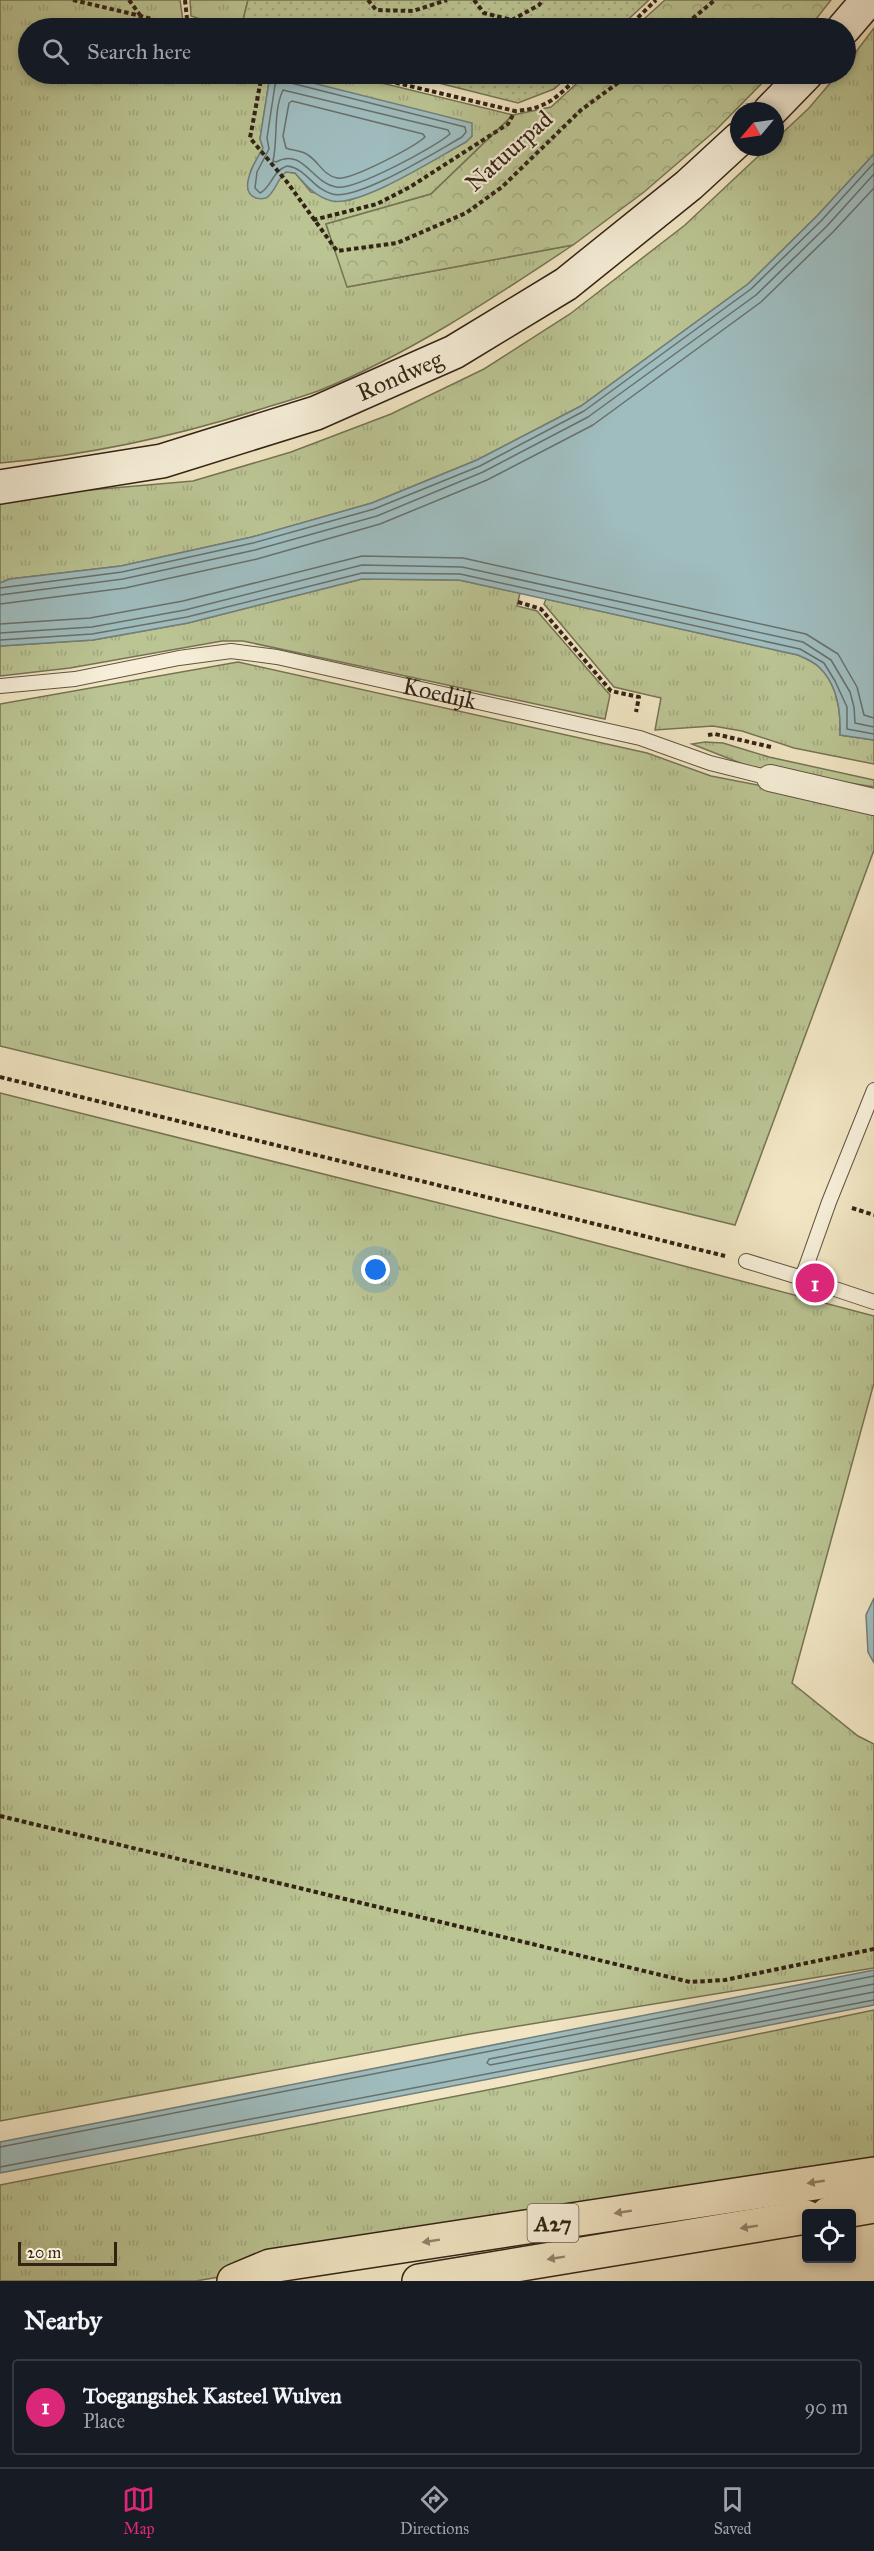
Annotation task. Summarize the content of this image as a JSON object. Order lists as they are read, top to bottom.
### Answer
{
  "streets": {
    "highway": ["A27"],
    "main road": ["Rondweg"],
    "street": ["Koedijk"],
    "path": ["Natuurpad"]
  },
  "scale_bar": "20 m",
  "north": "bottom left",
  "page": {
    "search": "Search here",
    "pins": "1",
    "scale": "20 m",
    "heading": "Nearby",
    "list": [
      {
        "mark": "1",
        "name": "Toegangshek Kasteel Wulven",
        "note": "Place",
        "value": "90 m"
      }
    ],
    "nav": ["Map", "Directions", "Saved"]
  }
}
